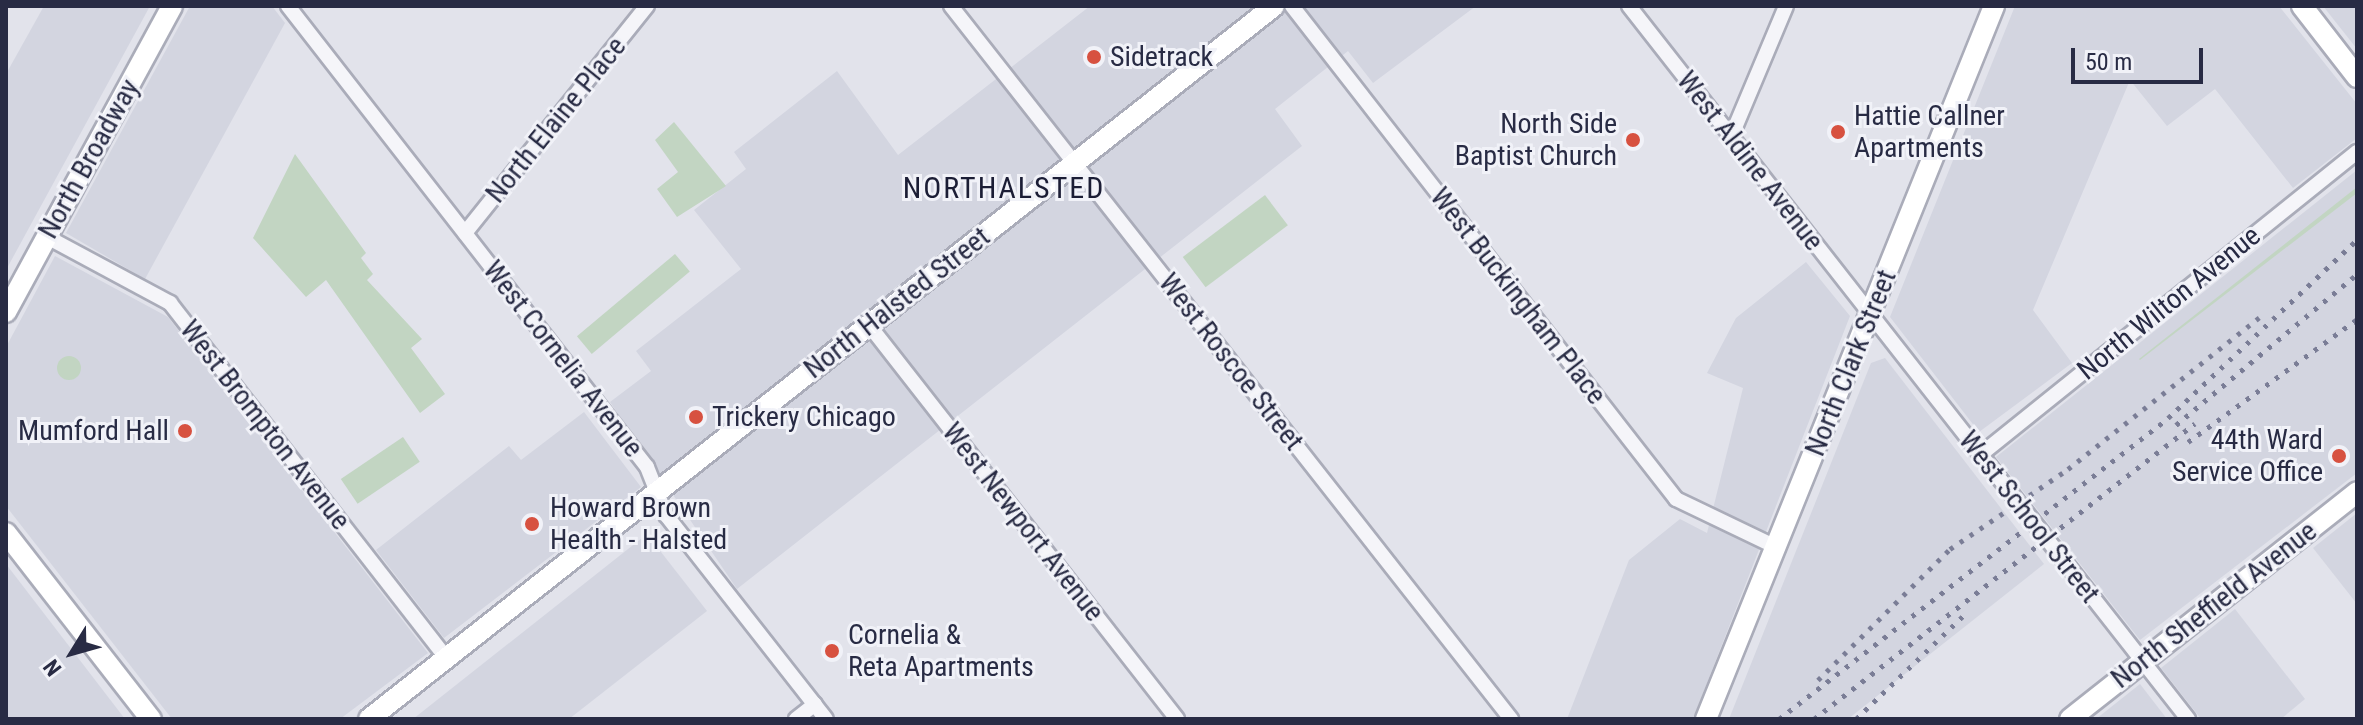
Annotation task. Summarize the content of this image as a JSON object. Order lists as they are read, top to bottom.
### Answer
{
  "streets": {
    "main road": [
      "North Broadway",
      "North Halsted Street",
      "North Clark Street",
      "North Sheffield Avenue"
    ],
    "street": [
      "North Elaine Place",
      "West Aldine Avenue",
      "West Buckingham Place",
      "North Wilton Avenue",
      "West Cornelia Avenue",
      "West Roscoe Street",
      "West Brompton Avenue",
      "West School Street",
      "West Newport Avenue"
    ]
  },
  "crossings": [
    ["North Elaine Place", "West Cornelia Avenue"],
    ["North Broadway", "West Brompton Avenue"],
    ["West Aldine Avenue", "North Clark Street"],
    ["West Aldine Avenue", "West School Street"],
    ["West Buckingham Place", "North Clark Street"],
    ["North Halsted Street", "West Cornelia Avenue"],
    ["North Halsted Street", "West Roscoe Street"],
    ["North Halsted Street", "West Brompton Avenue"],
    ["North Halsted Street", "West Newport Avenue"],
    ["North Wilton Avenue", "West School Street"],
    ["North Clark Street", "West School Street"],
    ["West School Street", "North Sheffield Avenue"]
  ],
  "districts": ["NORTHALSTED"],
  "places": [
    "Sidetrack",
    "Hattie Callner Apartments",
    "North Side Baptist Church",
    "Trickery Chicago",
    "Mumford Hall",
    "44th Ward Service Office",
    "Howard Brown Health - Halsted",
    "Cornelia & Reta Apartments"
  ],
  "scale_bar": "50 m",
  "north": "bottom left"
}
